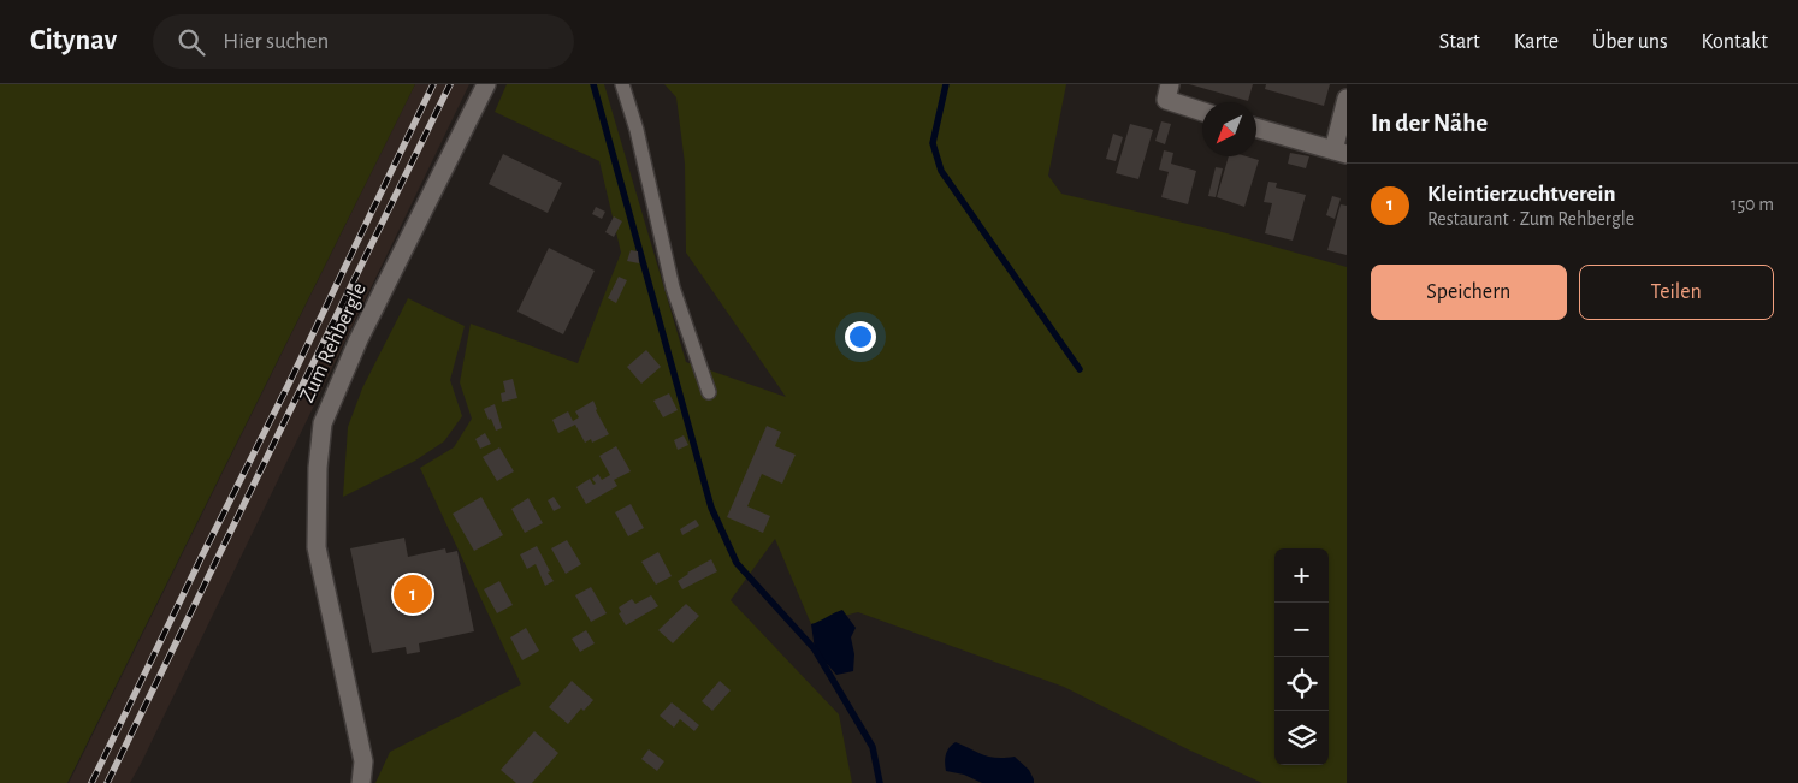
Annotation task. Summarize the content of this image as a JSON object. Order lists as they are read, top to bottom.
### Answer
{
  "streets": {
    "street": ["Zum Rehbergle"]
  },
  "north": "bottom left",
  "page": {
    "header": "Citynav",
    "search": "Hier suchen",
    "nav": [
      "Start",
      "Karte",
      "Über uns",
      "Kontakt"
    ],
    "heading": "In der Nähe",
    "list": [
      {
        "mark": "1",
        "name": "Kleintierzuchtverein",
        "note": "Restaurant · Zum Rehbergle",
        "value": "150 m"
      }
    ],
    "buttons": ["Speichern", "Teilen"],
    "map_buttons": ["+", "−"],
    "pins": "1"
  }
}
